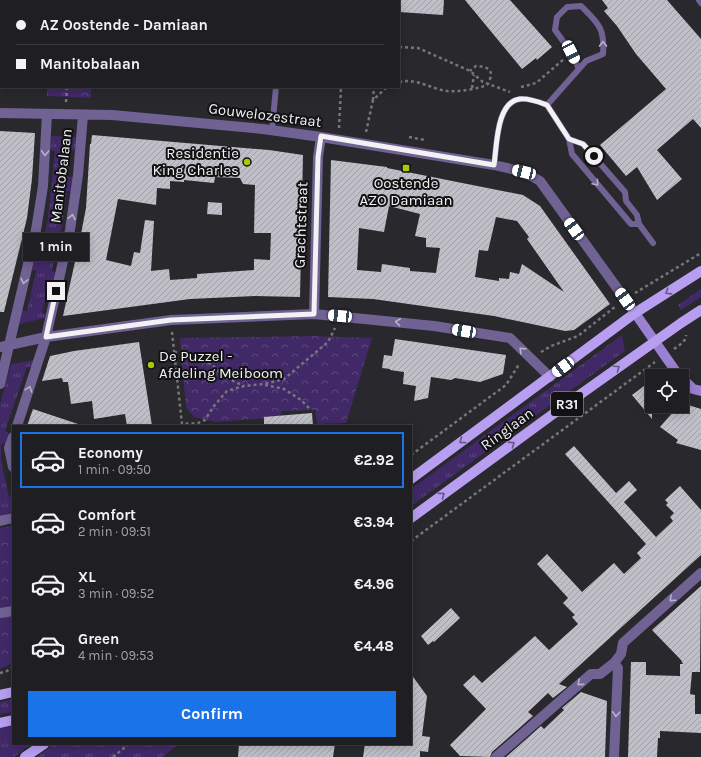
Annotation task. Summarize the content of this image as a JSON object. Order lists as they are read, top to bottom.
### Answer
{
  "streets": {
    "main road": ["R31", "Ringlaan"],
    "street": ["Gouwelozestraat", "Manitobalaan", "Grachtstraat"]
  },
  "crossings": [
    ["Gouwelozestraat", "Manitobalaan"],
    ["Gouwelozestraat", "Grachtstraat"],
    ["Gouwelozestraat", "Ringlaan"]
  ],
  "places": {
    "other": ["Residentie King Charles", "De Puzzel - Afdeling Meiboom"],
    "transit": ["Oostende AZO Damiaan"]
  },
  "page": {
    "banner": ["AZ Oostende - Damiaan", "Manitobalaan"],
    "bubble": "1 min",
    "list": [
      {
        "name": "Economy",
        "note": "1 min · 09:50",
        "value": "€2.92"
      },
      {
        "name": "Comfort",
        "note": "2 min · 09:51",
        "value": "€3.94"
      },
      {
        "name": "XL",
        "note": "3 min · 09:52",
        "value": "€4.96"
      },
      {
        "name": "Green",
        "note": "4 min · 09:53",
        "value": "€4.48"
      }
    ],
    "buttons": "Confirm"
  }
}
